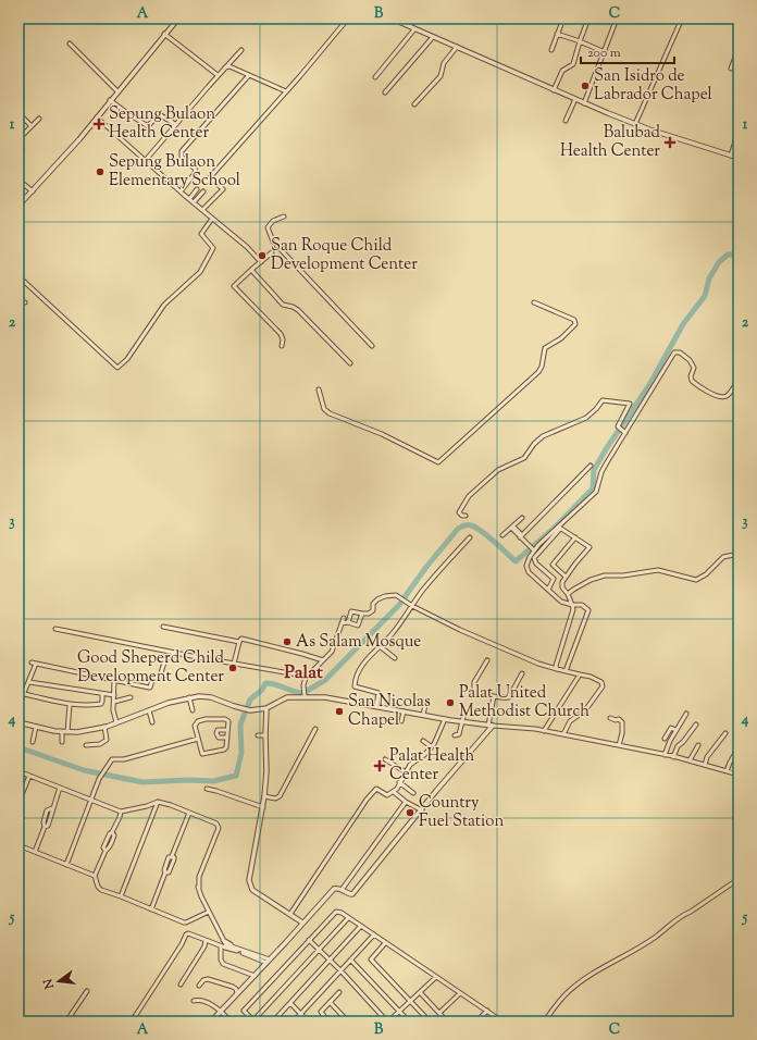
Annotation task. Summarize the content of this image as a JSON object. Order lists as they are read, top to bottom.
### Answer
{
  "districts": ["Palat"],
  "places": {
    "other": [
      "San Isidro de Labrador Chapel",
      "Sepung Bulaon Elementary School",
      "San Roque Child Development Center",
      "As Salam Mosque",
      "Good Sheperd Child Development Center",
      "Palat United Methodist Church",
      "San Nicolas Chapel",
      "Country Fuel Station"
    ],
    "health": ["Sepung Bulaon Health Center", "Balubad Health Center", "Palat Health Center"]
  },
  "scale_bar": "200 m",
  "north": "left",
  "grid": {
    "columns": ["A", "B", "C"],
    "rows": [
      "1",
      "2",
      "3",
      "4",
      "5"
    ]
  }
}
